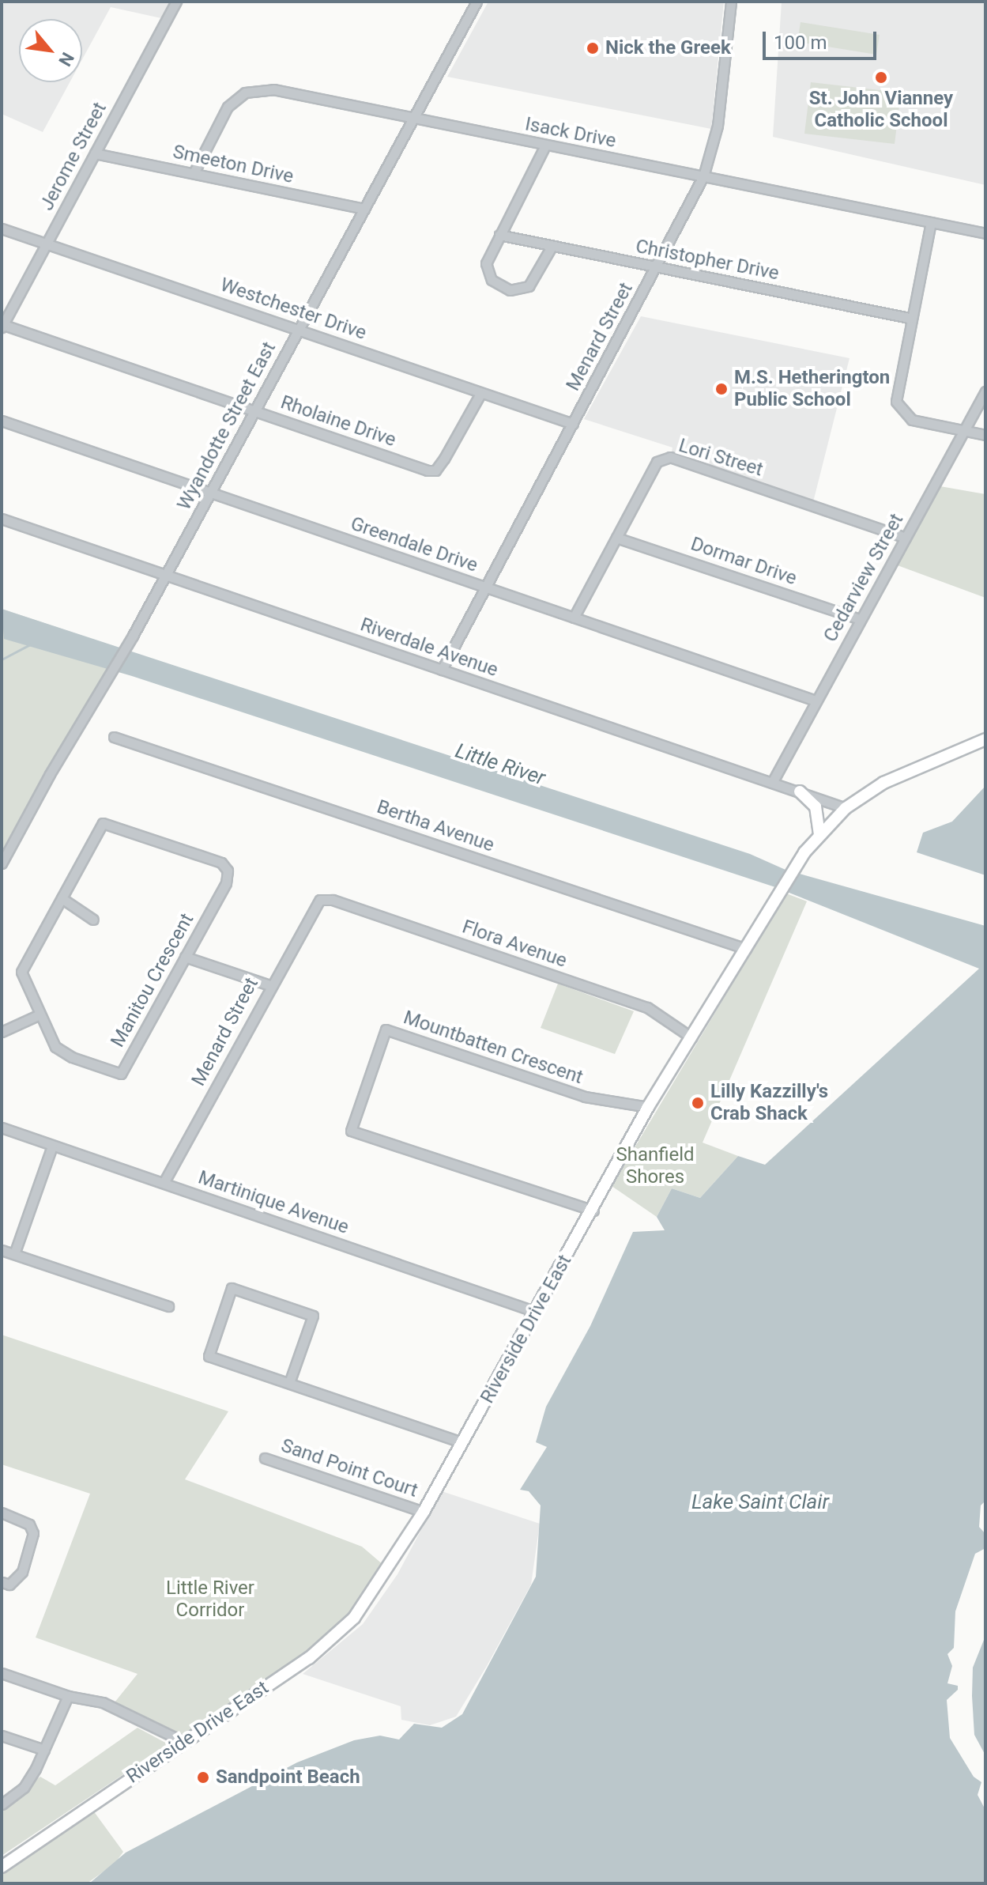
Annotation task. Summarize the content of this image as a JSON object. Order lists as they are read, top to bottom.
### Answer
{
  "streets": {
    "main road": ["Riverside Drive East"],
    "street": [
      "Isack Drive",
      "Jerome Street",
      "Smeeton Drive",
      "Christopher Drive",
      "Westchester Drive",
      "Menard Street",
      "Rholaine Drive",
      "Wyandotte Street East",
      "Lori Street",
      "Greendale Drive",
      "Dormar Drive",
      "Cedarview Street",
      "Riverdale Avenue",
      "Bertha Avenue",
      "Flora Avenue",
      "Manitou Crescent",
      "Mountbatten Crescent",
      "Martinique Avenue",
      "Sand Point Court"
    ]
  },
  "crossings": [
    ["Isack Drive", "Smeeton Drive"],
    ["Isack Drive", "Menard Street"],
    ["Isack Drive", "Wyandotte Street East"],
    ["Jerome Street", "Smeeton Drive"],
    ["Jerome Street", "Westchester Drive"],
    ["Jerome Street", "Rholaine Drive"],
    ["Smeeton Drive", "Wyandotte Street East"],
    ["Christopher Drive", "Menard Street"],
    ["Westchester Drive", "Menard Street"],
    ["Westchester Drive", "Rholaine Drive"],
    ["Westchester Drive", "Wyandotte Street East"],
    ["Menard Street", "Greendale Drive"],
    ["Menard Street", "Riverdale Avenue"],
    ["Menard Street", "Flora Avenue"],
    ["Menard Street", "Martinique Avenue"],
    ["Rholaine Drive", "Wyandotte Street East"],
    ["Wyandotte Street East", "Greendale Drive"],
    ["Wyandotte Street East", "Riverdale Avenue"],
    ["Lori Street", "Greendale Drive"],
    ["Lori Street", "Dormar Drive"],
    ["Lori Street", "Cedarview Street"],
    ["Greendale Drive", "Cedarview Street"],
    ["Dormar Drive", "Cedarview Street"],
    ["Cedarview Street", "Riverdale Avenue"],
    ["Riverdale Avenue", "Riverside Drive East"],
    ["Bertha Avenue", "Riverside Drive East"],
    ["Flora Avenue", "Riverside Drive East"],
    ["Mountbatten Crescent", "Riverside Drive East"],
    ["Martinique Avenue", "Riverside Drive East"],
    ["Riverside Drive East", "Sand Point Court"]
  ],
  "water": ["Little River", "Lake Saint Clair"],
  "parks": ["Shanfield Shores", "Little River Corridor"],
  "places": [
    "Nick the Greek",
    "St. John Vianney Catholic School",
    "M.S. Hetherington Public School",
    "Lilly Kazzilly's Crab Shack",
    "Sandpoint Beach"
  ],
  "scale_bar": "100 m",
  "north": "bottom right"
}
